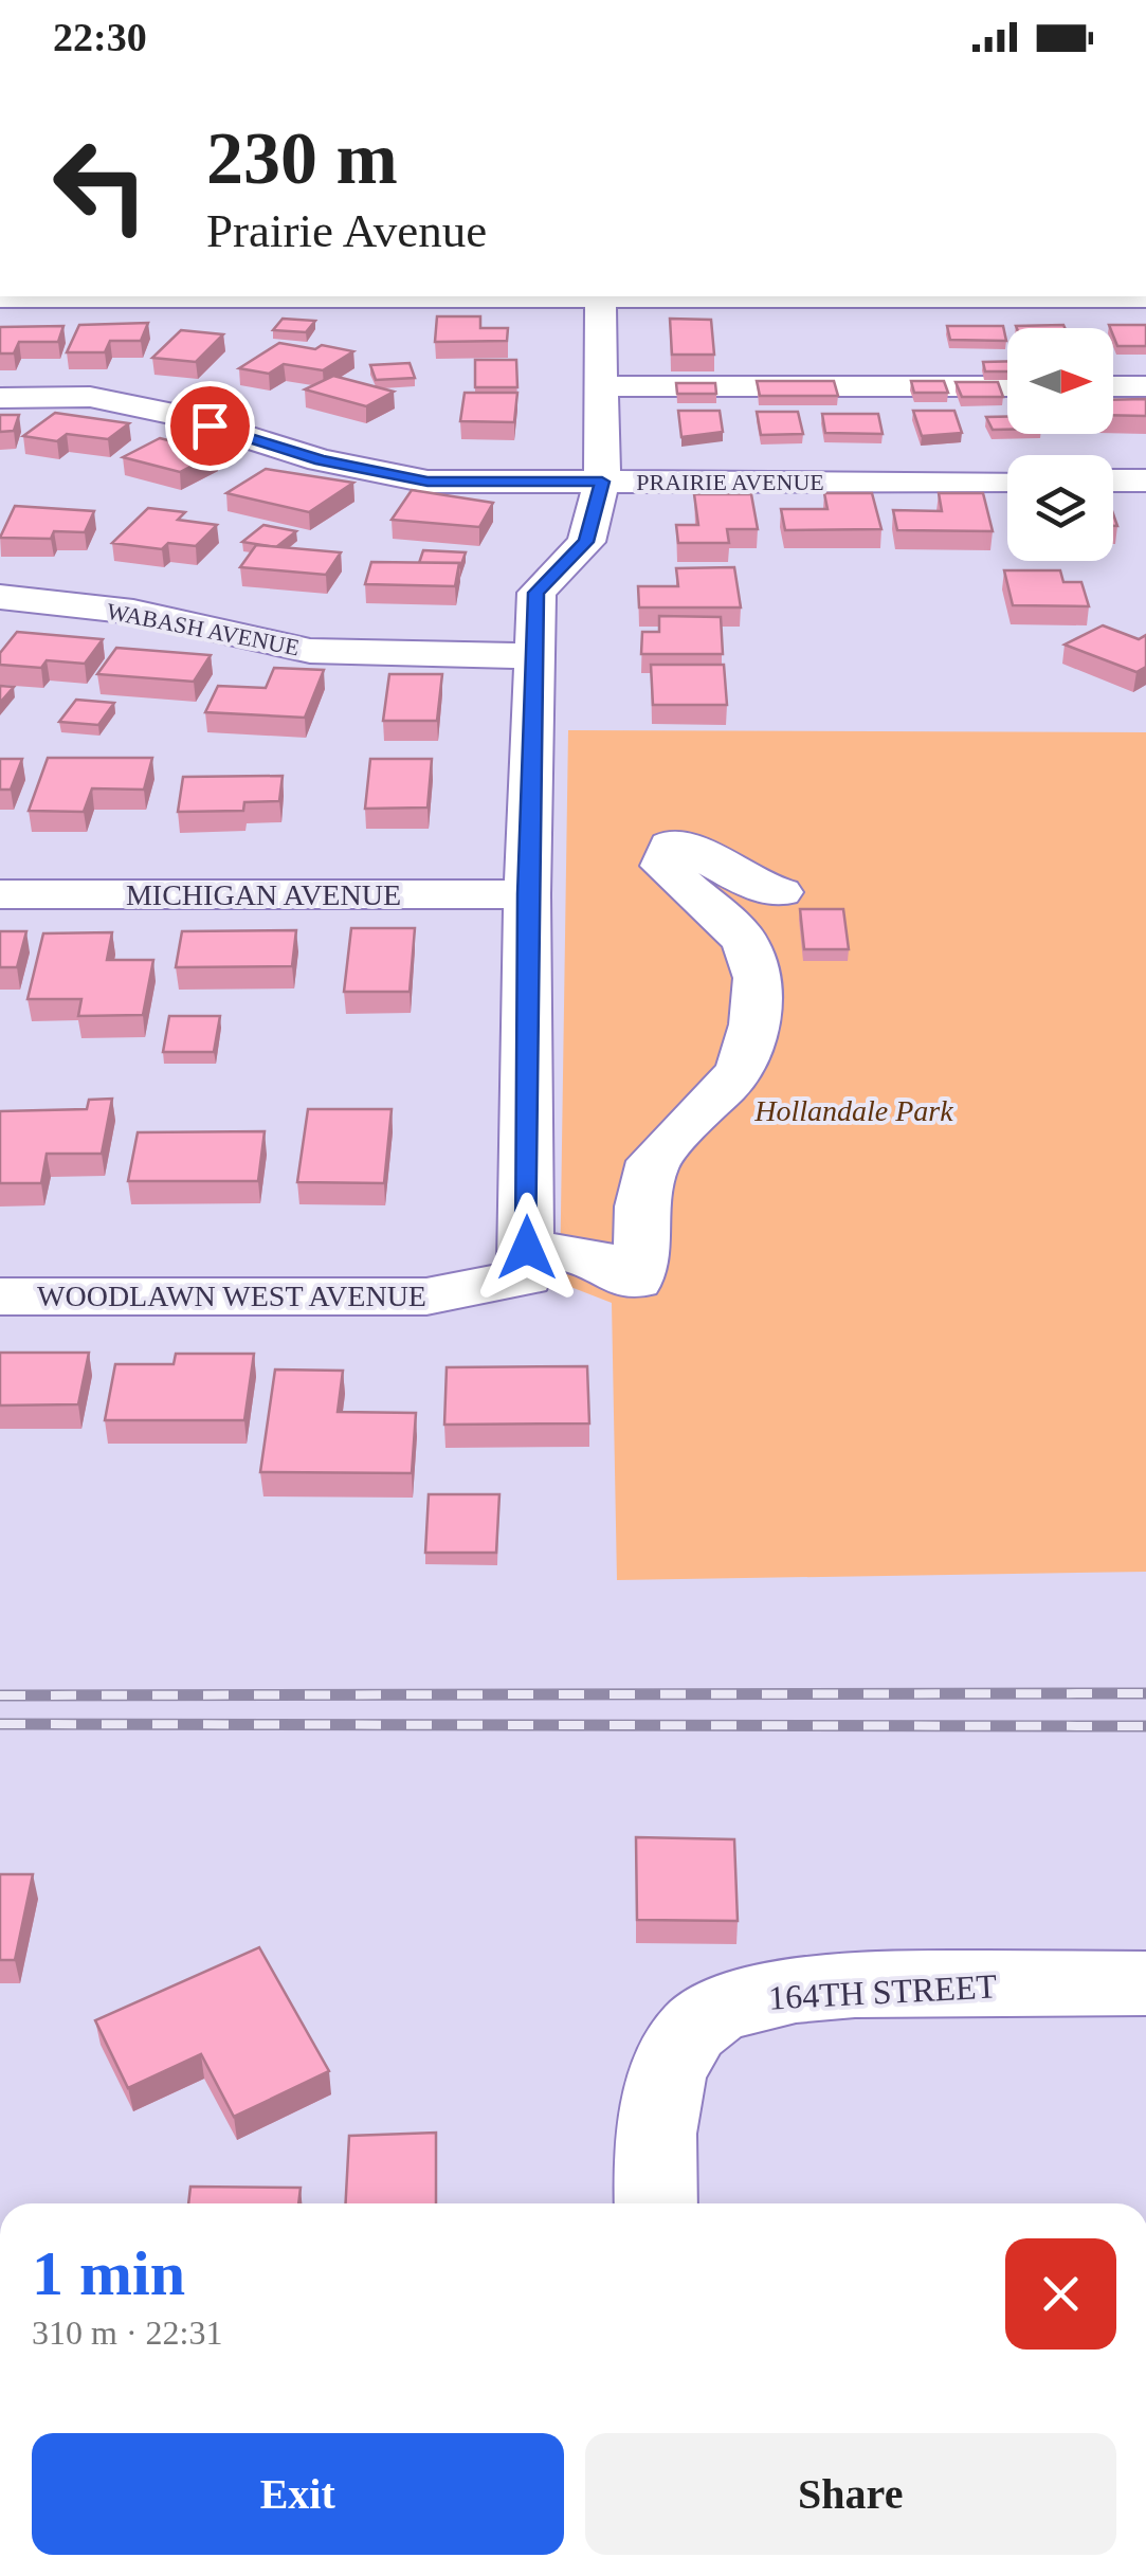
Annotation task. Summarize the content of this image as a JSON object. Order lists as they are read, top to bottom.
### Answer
{
  "streets": {
    "street": [
      "PRAIRIE AVENUE",
      "WABASH AVENUE",
      "MICHIGAN AVENUE",
      "WOODLAWN WEST AVENUE",
      "164TH STREET"
    ]
  },
  "parks": ["Hollandale Park"],
  "north": "right",
  "page": {
    "status": "22:30",
    "turn": ["230 m", "Prairie Avenue"],
    "heading": ["1 min", "310 m · 22:31"],
    "buttons": ["Exit", "Share"]
  }
}
